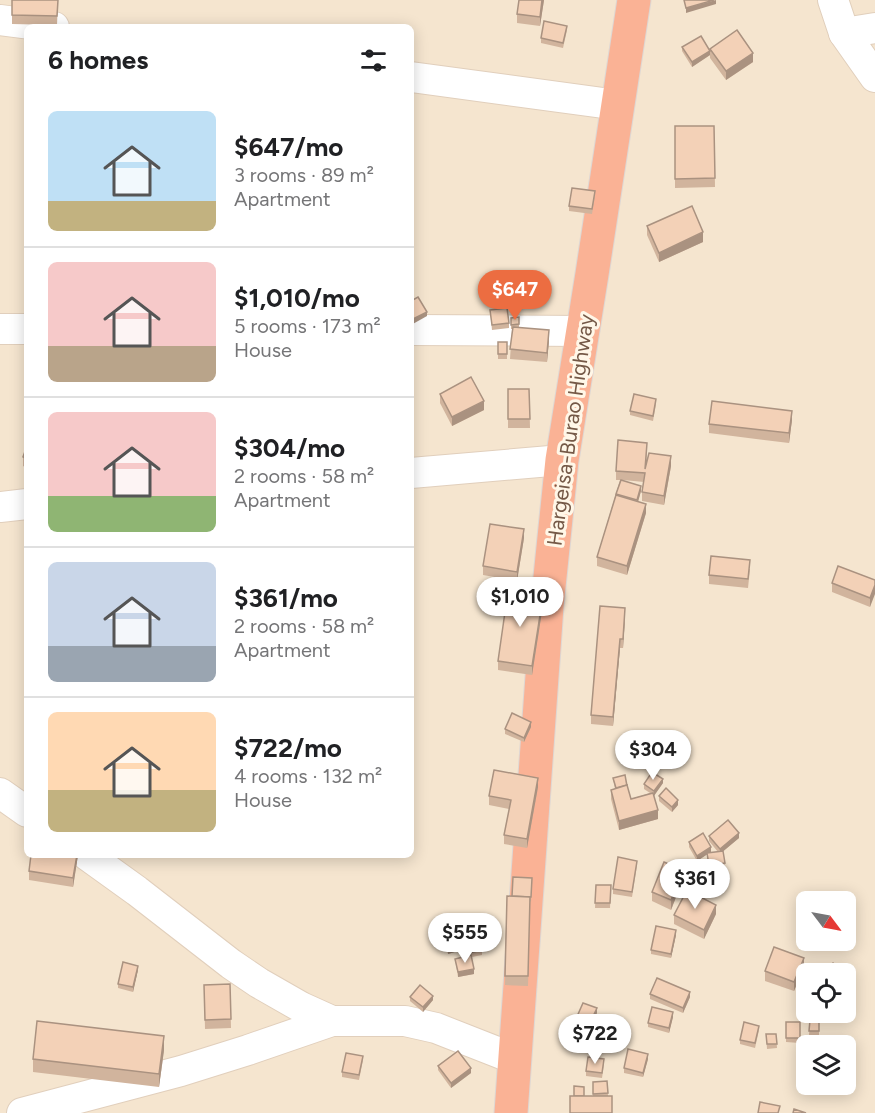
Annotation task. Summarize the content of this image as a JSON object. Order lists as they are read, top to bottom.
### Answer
{
  "streets": {
    "highway": ["Hargeisa-Burao Highway"]
  },
  "north": "bottom right",
  "page": {
    "heading": "6 homes",
    "list": [
      {
        "name": "$647/mo",
        "note": "3 rooms · 89 m² · Apartment"
      },
      {
        "name": "$1,010/mo",
        "note": "5 rooms · 173 m² · House"
      },
      {
        "name": "$304/mo",
        "note": "2 rooms · 58 m² · Apartment"
      },
      {
        "name": "$361/mo",
        "note": "2 rooms · 58 m² · Apartment"
      },
      {
        "name": "$722/mo",
        "note": "4 rooms · 132 m² · House"
      }
    ],
    "price": [
      "$647",
      "$1,010",
      "$304",
      "$361",
      "$555",
      "$722"
    ]
  }
}
